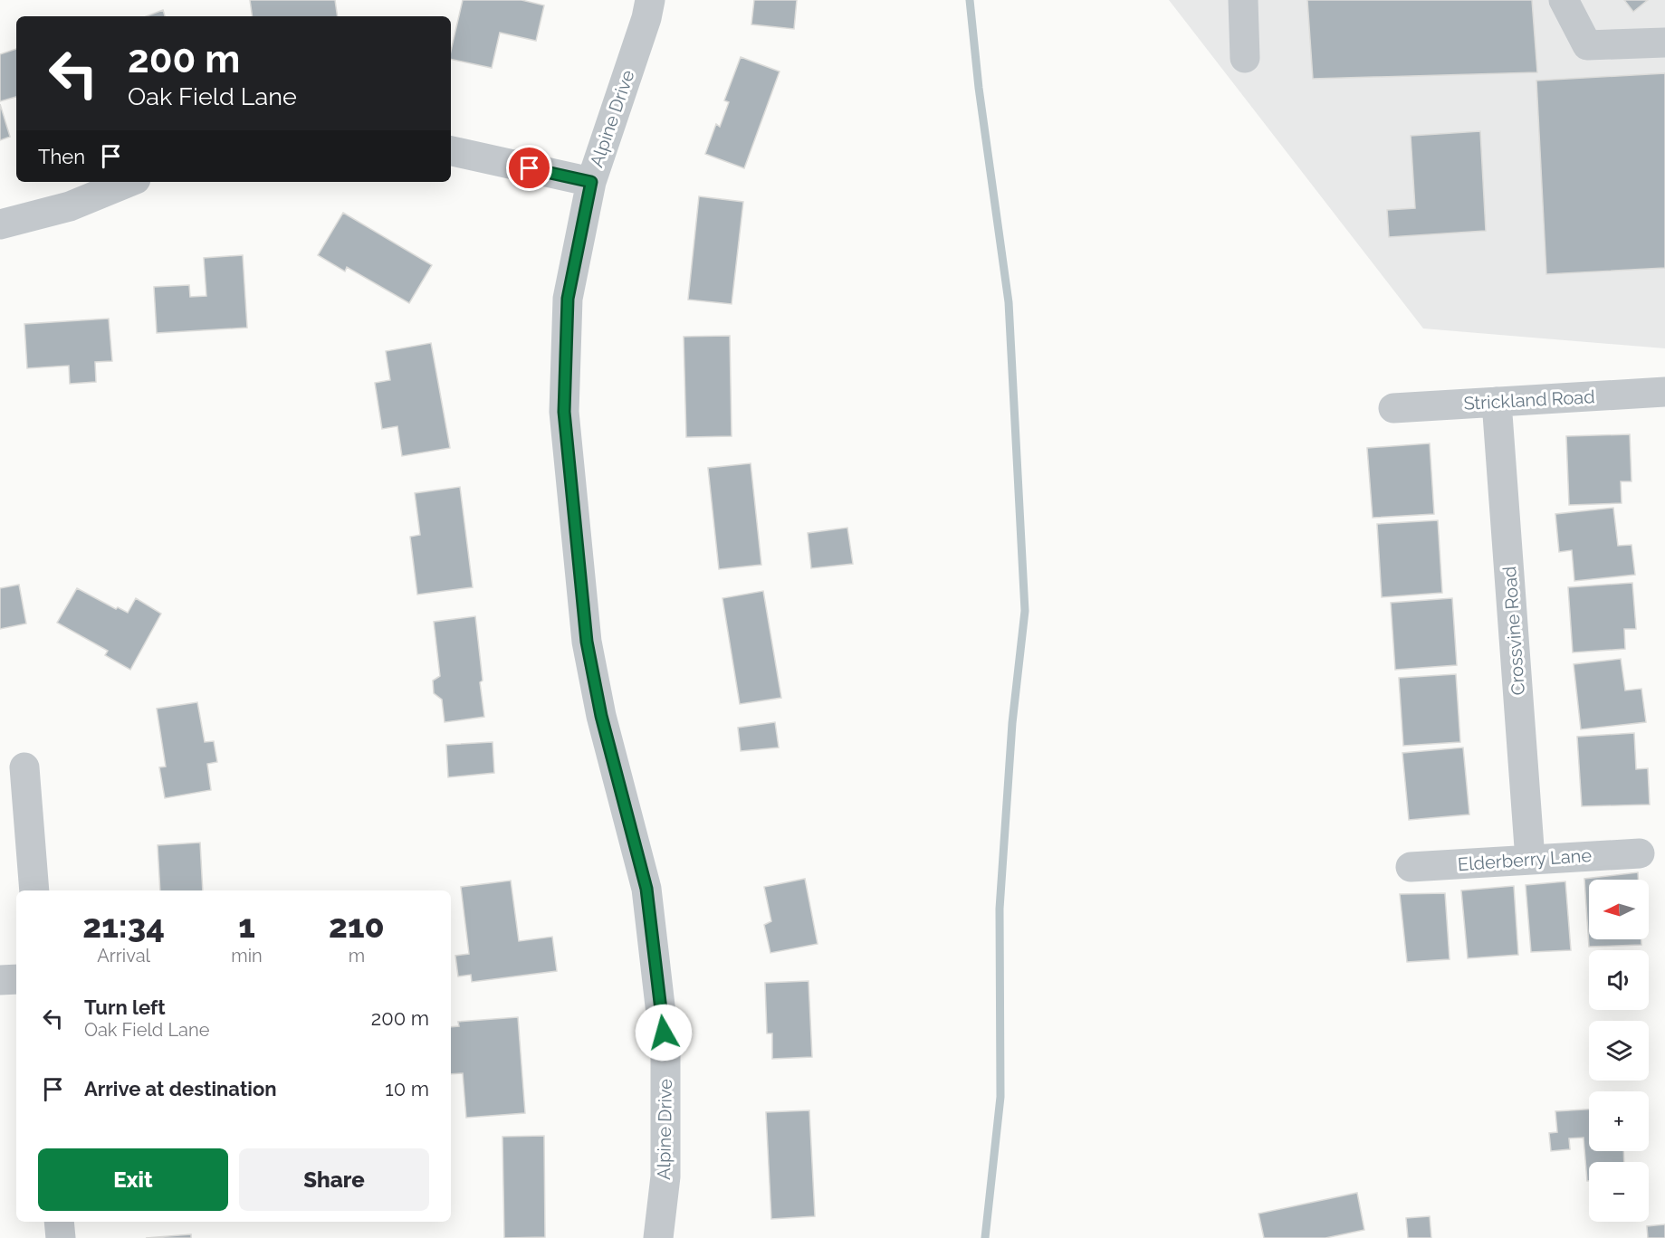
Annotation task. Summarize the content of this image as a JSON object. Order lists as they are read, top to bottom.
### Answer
{
  "streets": {
    "street": [
      "Alpine Drive",
      "Strickland Road",
      "Crossvine Road",
      "Elderberry Lane"
    ]
  },
  "crossings": [
    ["Strickland Road", "Crossvine Road"],
    ["Crossvine Road", "Elderberry Lane"]
  ],
  "north": "left",
  "page": {
    "turn": ["200 m", "Oak Field Lane"],
    "then": "Then",
    "map_buttons": ["+", "−"],
    "eta": [
      "21:34",
      "Arrival",
      "1",
      "min",
      "210",
      "m"
    ],
    "list": [
      {
        "name": "Turn left",
        "note": "Oak Field Lane",
        "value": "200 m"
      },
      {
        "name": "Arrive at destination",
        "value": "10 m"
      }
    ],
    "buttons": ["Exit", "Share"]
  }
}
